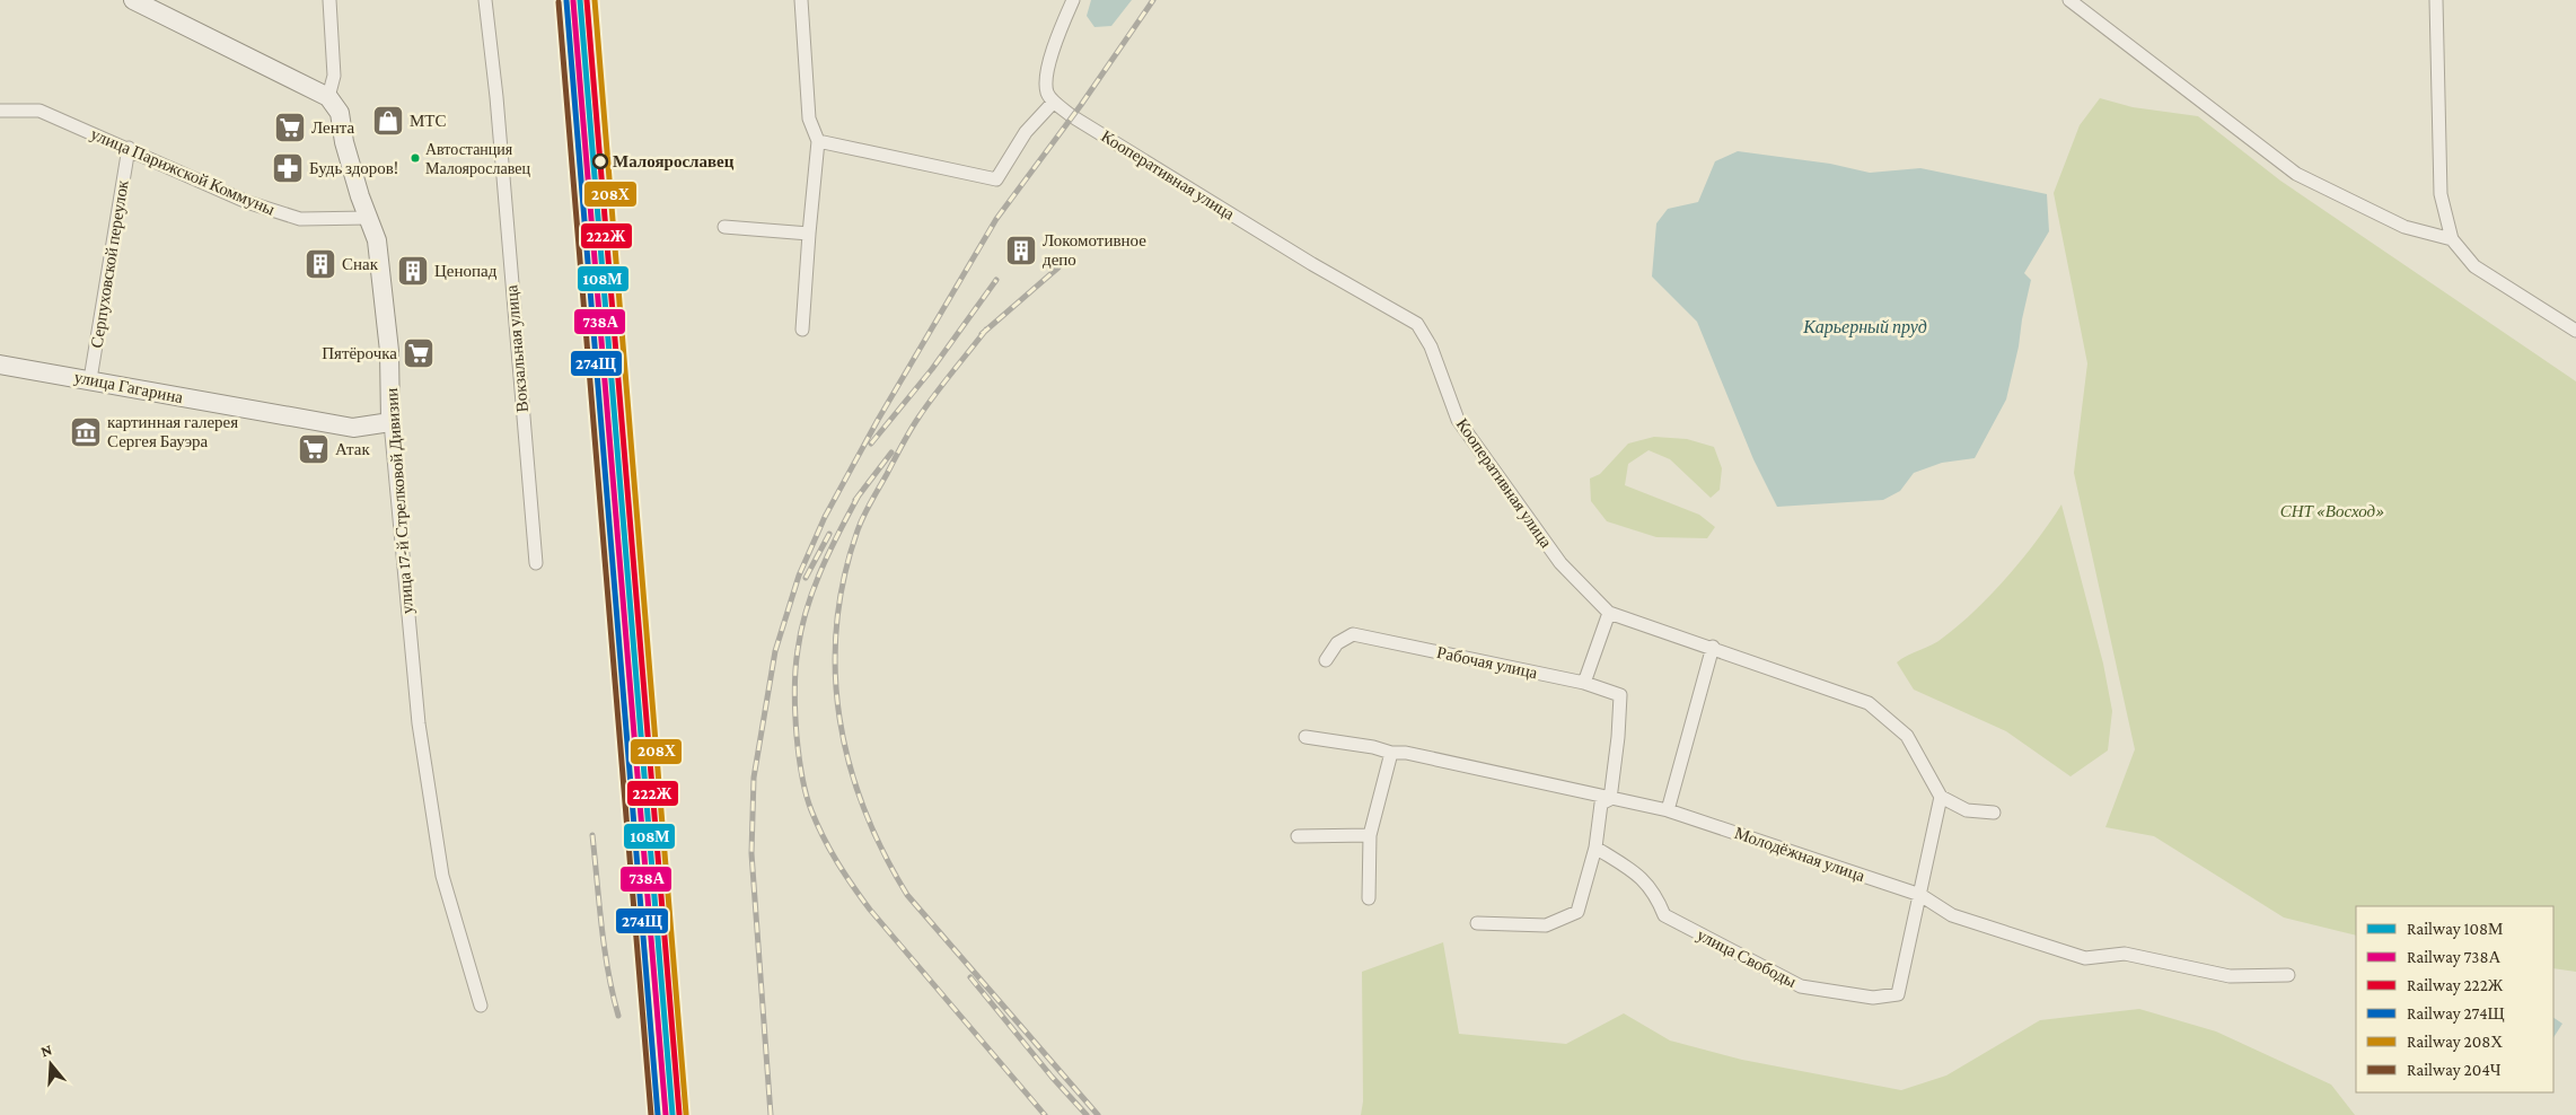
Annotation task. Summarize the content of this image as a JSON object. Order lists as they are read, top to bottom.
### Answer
{
  "streets": {
    "main road": ["улица Гагарина", "улица 17-й Стрелковой Дивизии"],
    "street": [
      "улица Парижской Коммуны",
      "Кооперативная улица",
      "Серпуховской переулок",
      "Вокзальная улица",
      "Рабочая улица",
      "Молодёжная улица",
      "улица Свободы"
    ]
  },
  "crossings": [
    ["улица Парижской Коммуны", "Серпуховской переулок"],
    ["улица Парижской Коммуны", "улица 17-й Стрелковой Дивизии"],
    ["Серпуховской переулок", "улица Гагарина"],
    ["улица Гагарина", "улица 17-й Стрелковой Дивизии"],
    ["Рабочая улица", "Молодёжная улица"],
    ["Молодёжная улица", "улица Свободы"]
  ],
  "water": ["Карьерный пруд"],
  "parks": ["СНТ «Восход»"],
  "places": {
    "shop": ["МТС"],
    "supermarket": ["Лента", "Пятёрочка", "Атак"],
    "other": ["Автостанция Малоярославец", "Малоярославец"],
    "pharmacy": ["Будь здоров!"],
    "building": ["Локомотивное депо", "Снак", "Ценопад"],
    "museum": ["картинная галерея Сергея Бауэра"]
  },
  "lines": [
    "rail line 108М",
    "rail line 222Ж",
    "rail line 208Х",
    "rail line 738А",
    "rail line 274Щ",
    "rail line 204Ч"
  ],
  "legend": [
    "Railway 108М",
    "Railway 738А",
    "Railway 222Ж",
    "Railway 274Щ",
    "Railway 208Х",
    "Railway 204Ч"
  ],
  "north": "top"
}
